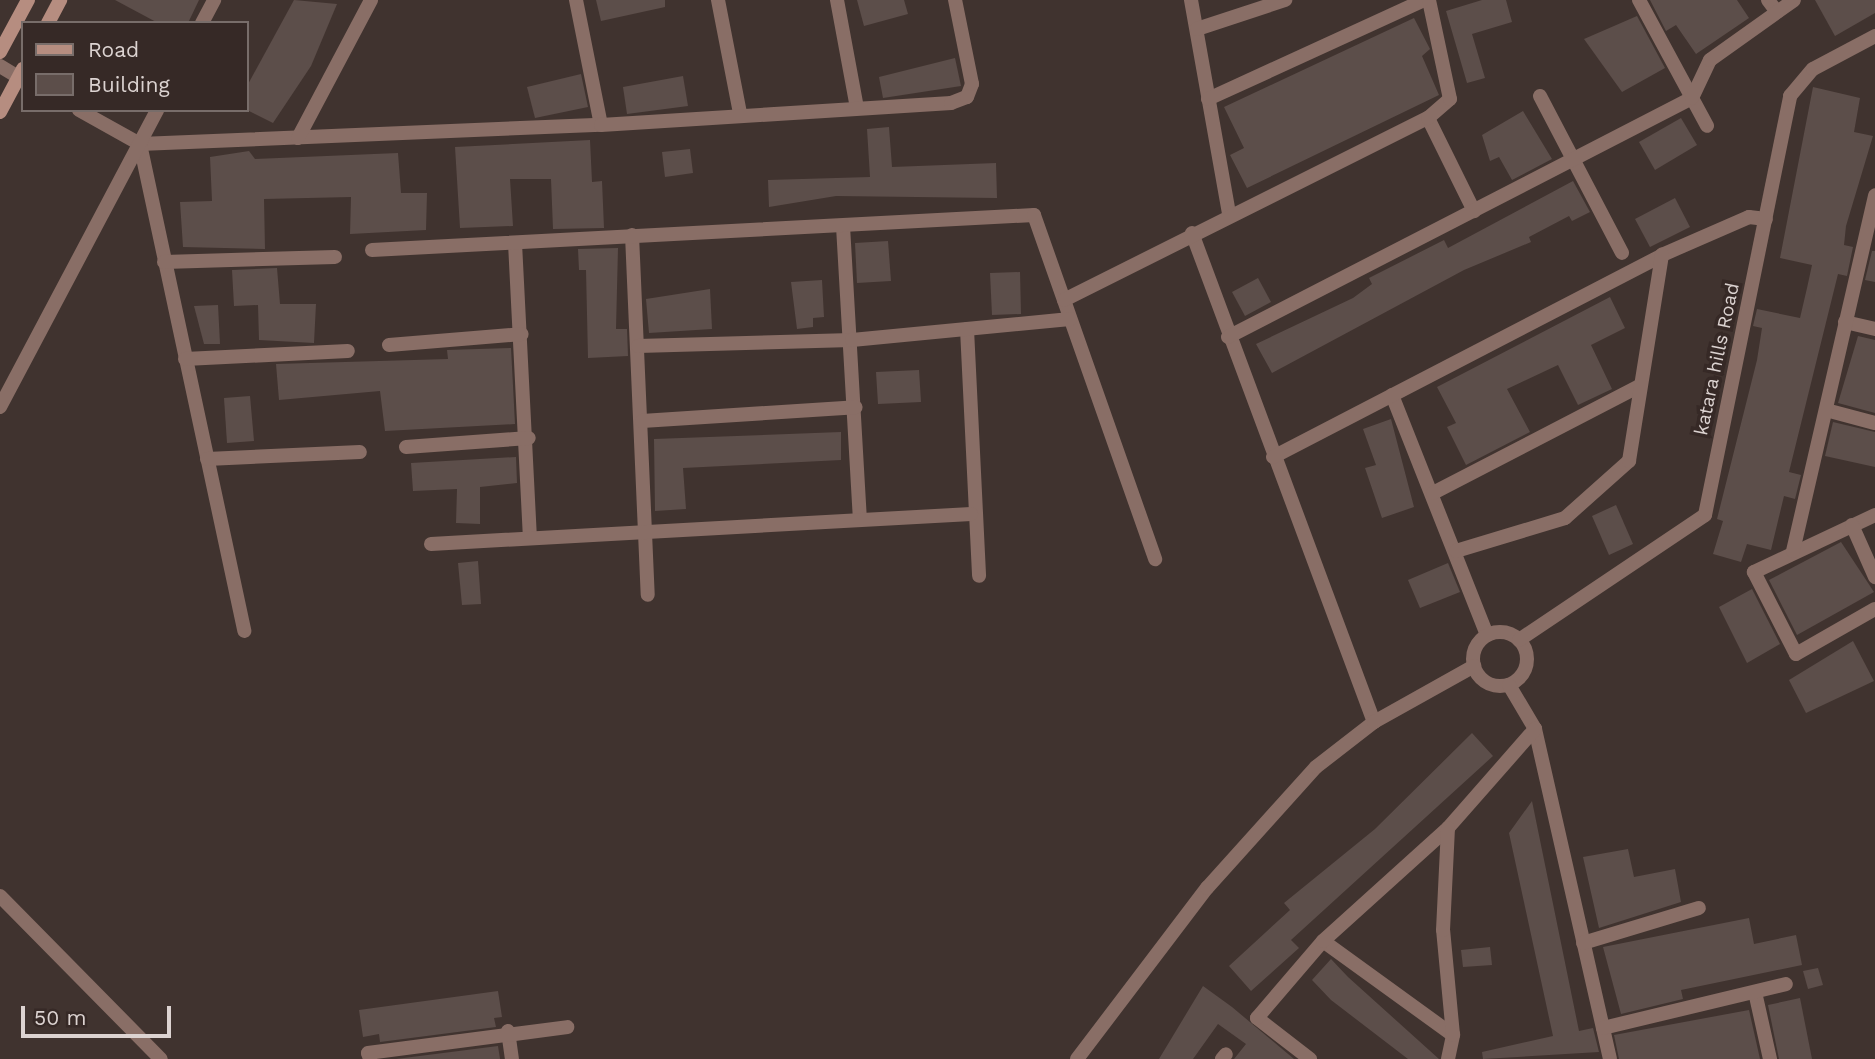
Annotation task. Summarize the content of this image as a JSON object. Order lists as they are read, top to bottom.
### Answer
{
  "streets": {
    "street": ["katara hills Road"]
  },
  "legend": ["Road", "Building"],
  "scale_bar": "50 m"
}
